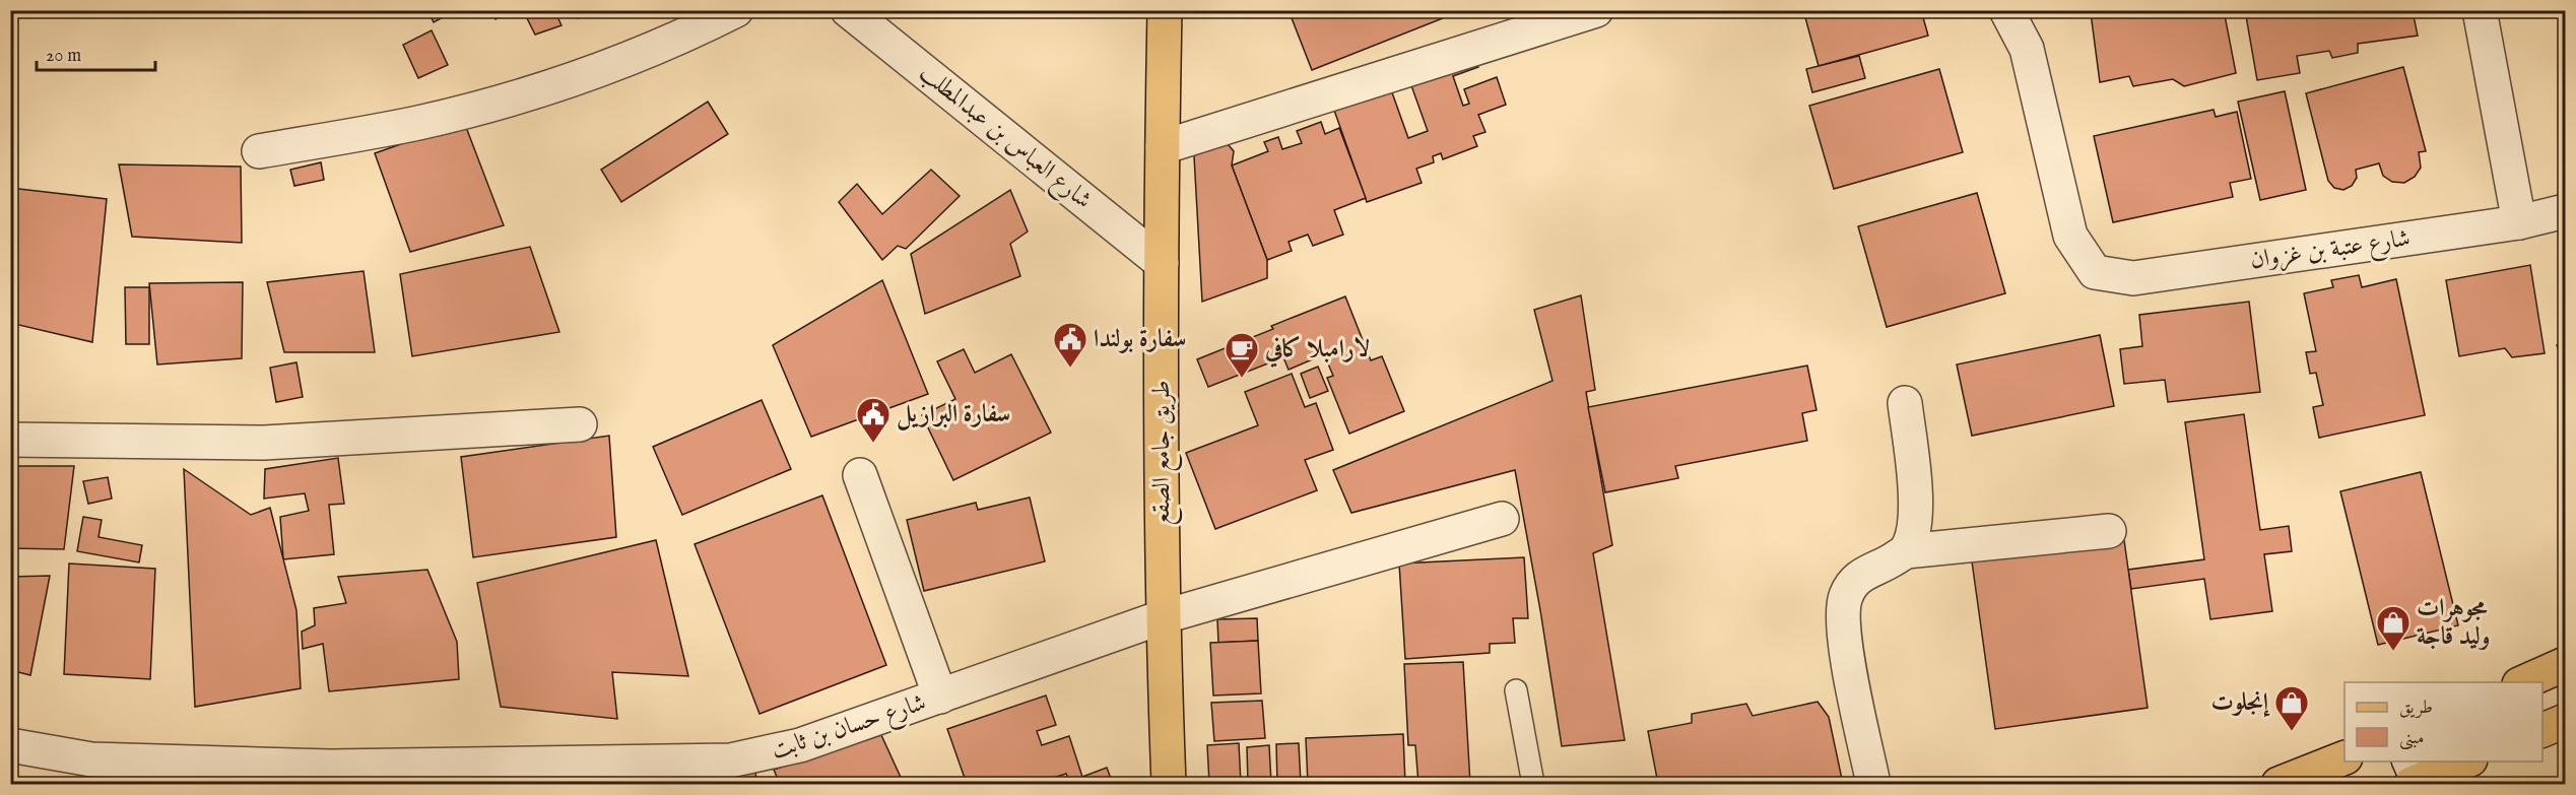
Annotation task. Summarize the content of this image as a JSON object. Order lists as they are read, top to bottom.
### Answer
{
  "streets": {
    "main road": ["طريق جامع الصقع"],
    "street": ["شارع العباس بن عبدالمطلب", "شارع عتبة بن غزوان", "شارع حسان بن ثابت"]
  },
  "crossings": [
    ["شارع العباس بن عبدالمطلب", "طريق جامع الصقع"],
    ["طريق جامع الصقع", "شارع حسان بن ثابت"]
  ],
  "places": {
    "public building": ["سفارة بولندا", "سفارة البرازيل"],
    "cafe": ["لارامبلا كافي"],
    "shop": ["مجوهرات وليد قاجة", "إنجلوت"]
  },
  "legend": ["طريق", "مبنى"],
  "scale_bar": "20 m"
}
